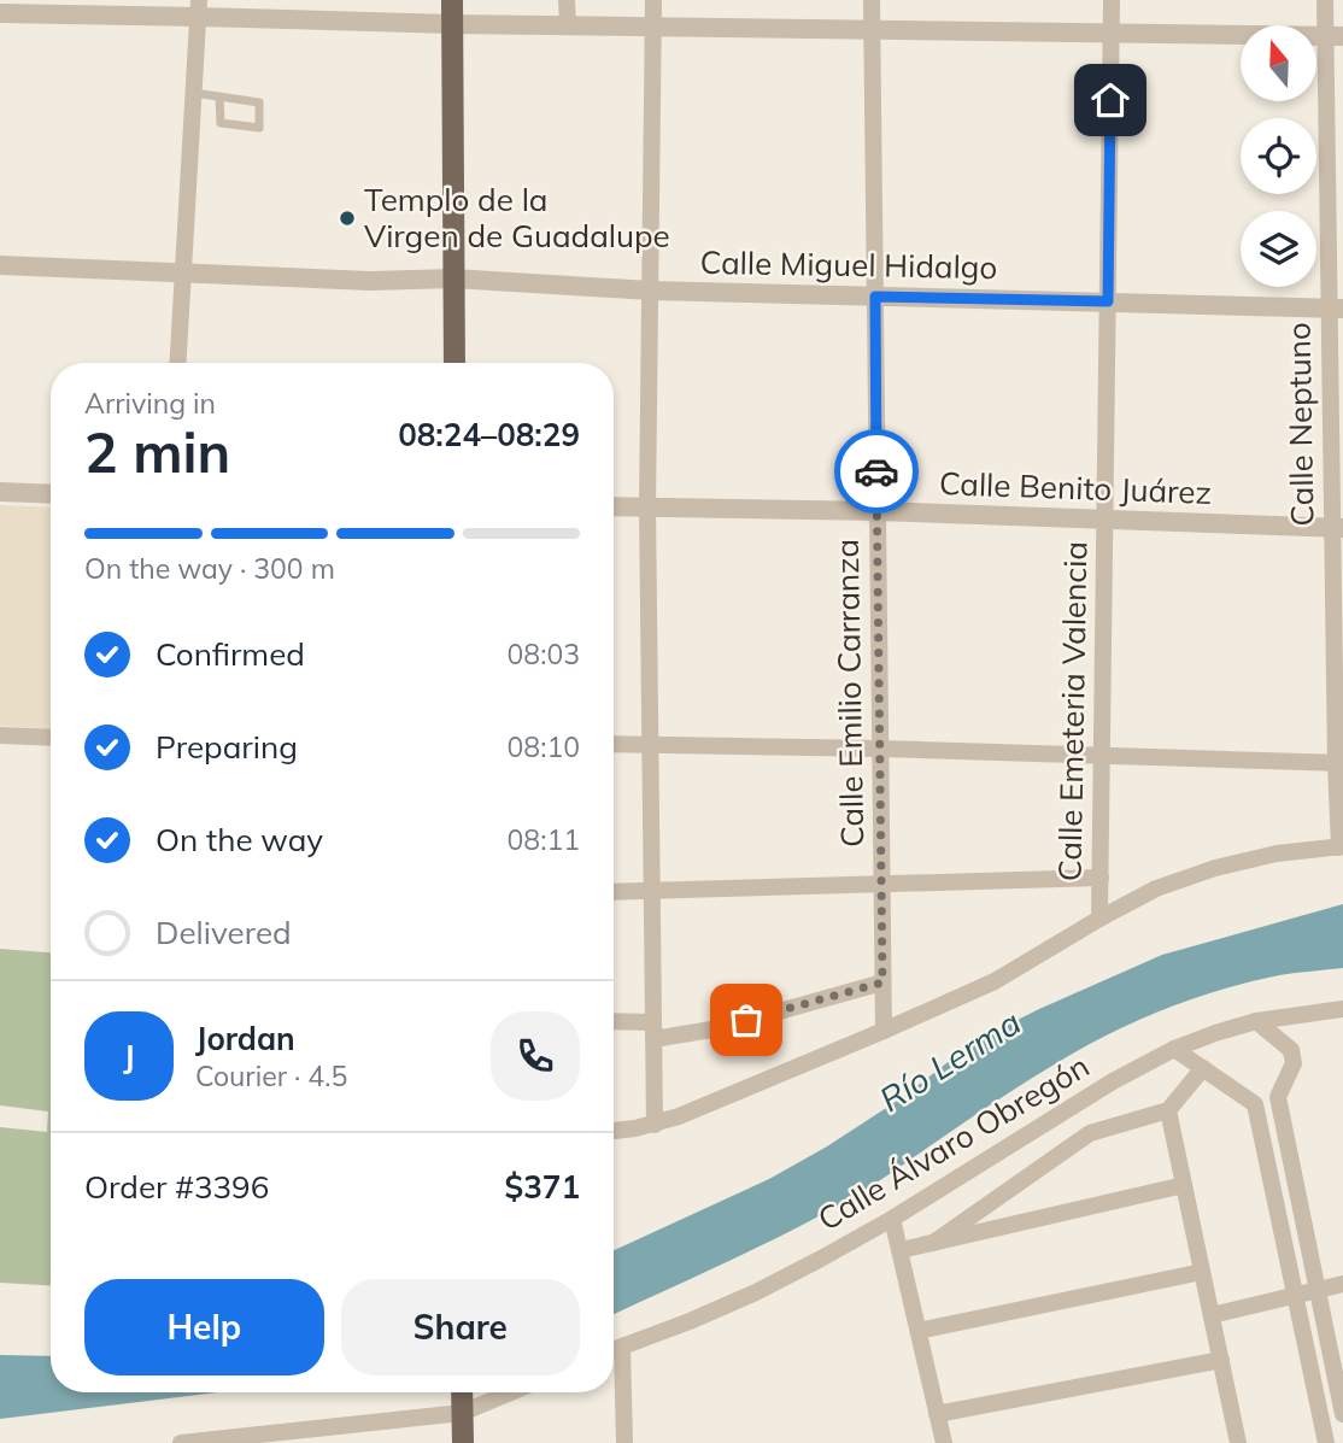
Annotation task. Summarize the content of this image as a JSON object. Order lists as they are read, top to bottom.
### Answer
{
  "streets": {
    "street": [
      "Calle Miguel Hidalgo",
      "Calle Neptuno",
      "Calle Benito Juárez",
      "Calle Emilio Carranza",
      "Calle Emeteria Valencia",
      "Calle Álvaro Obregón"
    ]
  },
  "crossings": [
    ["Calle Miguel Hidalgo", "Calle Neptuno"],
    ["Calle Miguel Hidalgo", "Calle Emilio Carranza"],
    ["Calle Miguel Hidalgo", "Calle Emeteria Valencia"],
    ["Calle Neptuno", "Calle Benito Juárez"],
    ["Calle Benito Juárez", "Calle Emilio Carranza"],
    ["Calle Benito Juárez", "Calle Emeteria Valencia"]
  ],
  "water": ["Río Lerma"],
  "places": ["Templo de la Virgen de Guadalupe"],
  "north": "top",
  "page": {
    "heading": ["2 min", "Arriving in", "08:24–08:29"],
    "panel": [
      "Jordan",
      "Courier · 4.5",
      "Order #3396",
      "$371"
    ],
    "bar": "On the way · 300 m",
    "list": [
      ["Confirmed", "08:03"],
      ["Preparing", "08:10"],
      ["On the way", "08:11"],
      "Delivered"
    ],
    "round": "J",
    "buttons": ["Help", "Share"]
  }
}
